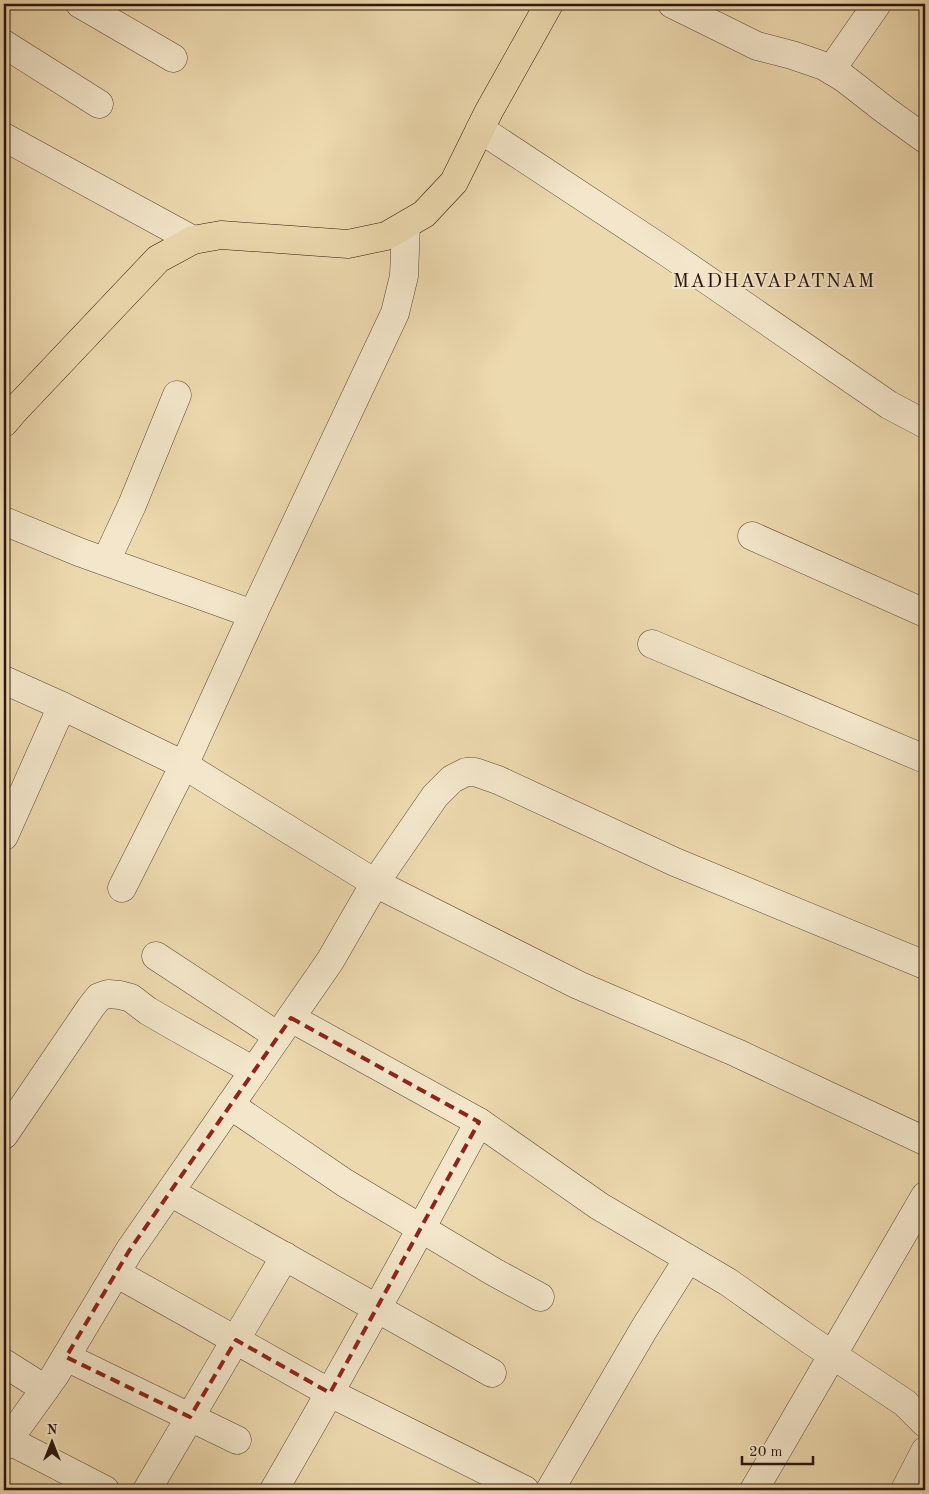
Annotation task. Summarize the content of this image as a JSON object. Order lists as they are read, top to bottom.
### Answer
{
  "districts": ["MADHAVAPATNAM"],
  "scale_bar": "20 m",
  "north": "top"
}
